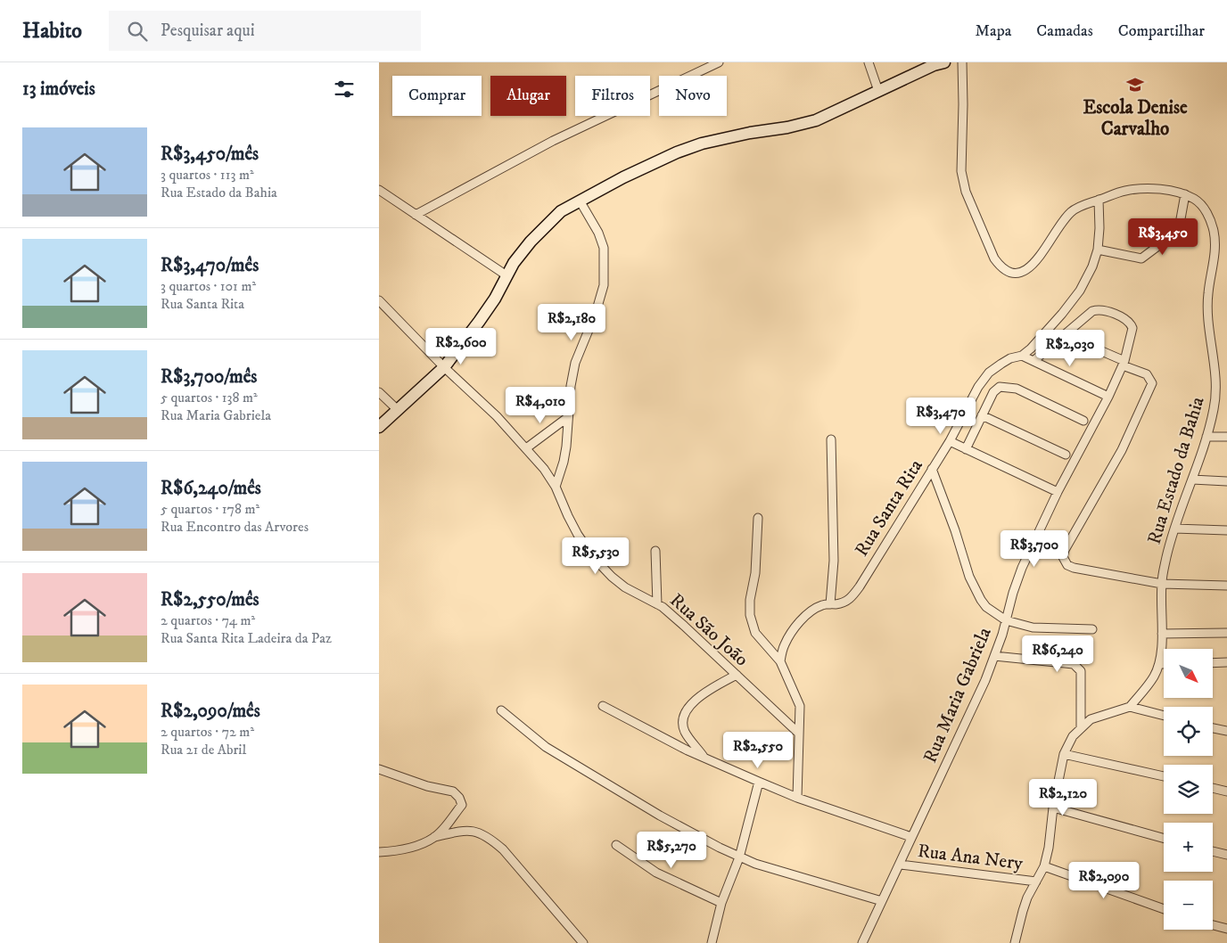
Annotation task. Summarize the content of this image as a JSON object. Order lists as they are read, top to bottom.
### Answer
{
  "streets": {
    "street": [
      "Rua Estado da Bahia",
      "Rua Santa Rita",
      "Rua São João",
      "Rua Maria Gabriela",
      "Rua Ana Nery"
    ]
  },
  "crossings": [
    ["Rua Maria Gabriela", "Rua Ana Nery"]
  ],
  "places": {
    "school or university": ["Escola Denise Carvalho"]
  },
  "north": "bottom right",
  "page": {
    "header": "Habito",
    "search": "Pesquisar aqui",
    "nav": ["Mapa", "Camadas", "Compartilhar"],
    "heading": "13 imóveis",
    "chip": [
      "Comprar",
      "Alugar",
      "Filtros",
      "Novo"
    ],
    "list": [
      {
        "name": "R$3,450/mês",
        "note": "3 quartos · 113 m² · Rua Estado da Bahia"
      },
      {
        "name": "R$3,470/mês",
        "note": "3 quartos · 101 m² · Rua Santa Rita"
      },
      {
        "name": "R$3,700/mês",
        "note": "5 quartos · 138 m² · Rua Maria Gabriela"
      },
      {
        "name": "R$6,240/mês",
        "note": "5 quartos · 178 m² · Rua Encontro das Arvores"
      },
      {
        "name": "R$2,550/mês",
        "note": "2 quartos · 74 m² · Rua Santa Rita Ladeira da Paz"
      },
      {
        "name": "R$2,090/mês",
        "note": "2 quartos · 72 m² · Rua 21 de Abril"
      }
    ],
    "price": [
      "R$3,450",
      "R$2,180",
      "R$2,600",
      "R$2,030",
      "R$4,010",
      "R$3,470",
      "R$3,700",
      "R$5,530",
      "R$6,240",
      "R$2,550",
      "R$2,120",
      "R$5,270",
      "R$2,090"
    ],
    "map_buttons": ["+", "−"]
  }
}
